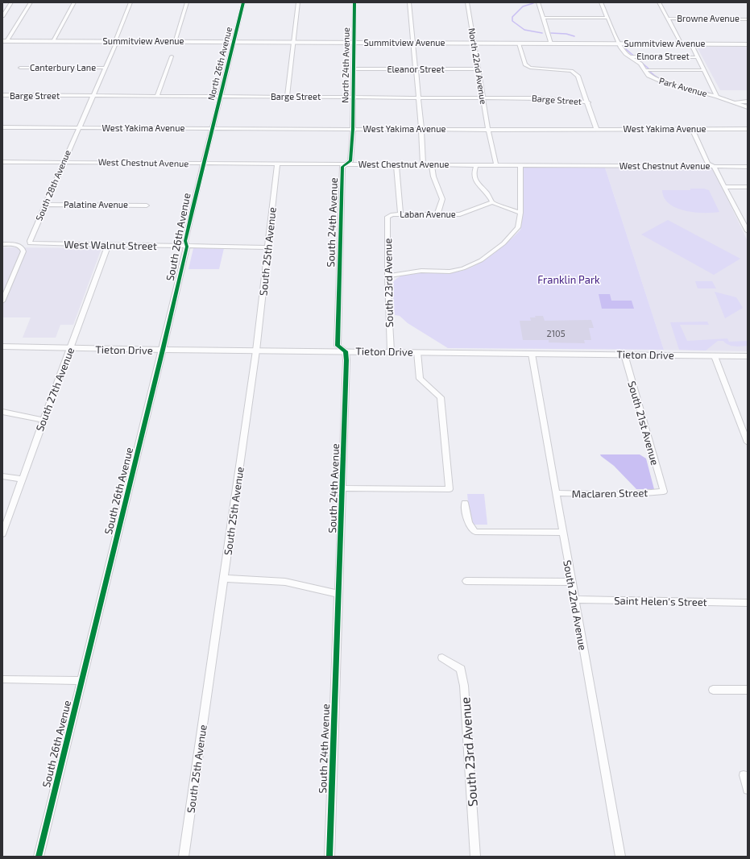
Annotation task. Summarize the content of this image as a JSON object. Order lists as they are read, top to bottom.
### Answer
{
  "streets": {
    "main road": ["Summitview Avenue", "Tieton Drive"],
    "street": [
      "Browne Avenue",
      "Elnora Street",
      "North 26th Avenue",
      "North 24th Avenue",
      "North 22nd Avenue",
      "Canterbury Lane",
      "Eleanor Street",
      "Park Avenue",
      "Barge Street",
      "West Yakima Avenue",
      "West Chestnut Avenue",
      "South 28th Avenue",
      "Palatine Avenue",
      "Laban Avenue",
      "South 24th Avenue",
      "South 26th Avenue",
      "West Walnut Street",
      "South 25th Avenue",
      "South 23rd Avenue",
      "South 27th Avenue",
      "South 21st Avenue",
      "Maclaren Street",
      "Saint Helen's Street",
      "South 22nd Avenue"
    ]
  },
  "crossings": [
    ["Summitview Avenue", "North 26th Avenue"],
    ["Summitview Avenue", "North 24th Avenue"],
    ["Summitview Avenue", "North 22nd Avenue"],
    ["Summitview Avenue", "Park Avenue"],
    ["Summitview Avenue", "South 28th Avenue"],
    ["Elnora Street", "Park Avenue"],
    ["North 26th Avenue", "Barge Street"],
    ["North 26th Avenue", "West Yakima Avenue"],
    ["North 26th Avenue", "South 26th Avenue"],
    ["North 24th Avenue", "Eleanor Street"],
    ["North 24th Avenue", "Barge Street"],
    ["North 24th Avenue", "West Yakima Avenue"],
    ["North 24th Avenue", "South 24th Avenue"],
    ["North 22nd Avenue", "Eleanor Street"],
    ["North 22nd Avenue", "Barge Street"],
    ["North 22nd Avenue", "West Yakima Avenue"],
    ["Canterbury Lane", "South 28th Avenue"],
    ["Barge Street", "South 28th Avenue"],
    ["West Yakima Avenue", "South 28th Avenue"],
    ["West Yakima Avenue", "South 24th Avenue"],
    ["West Yakima Avenue", "South 26th Avenue"],
    ["West Chestnut Avenue", "South 28th Avenue"],
    ["West Chestnut Avenue", "South 24th Avenue"],
    ["West Chestnut Avenue", "South 26th Avenue"],
    ["West Chestnut Avenue", "South 25th Avenue"],
    ["South 28th Avenue", "Palatine Avenue"],
    ["South 28th Avenue", "West Walnut Street"],
    ["Laban Avenue", "South 23rd Avenue"],
    ["South 24th Avenue", "Tieton Drive"],
    ["South 26th Avenue", "West Walnut Street"],
    ["South 26th Avenue", "Tieton Drive"],
    ["West Walnut Street", "South 25th Avenue"],
    ["West Walnut Street", "South 27th Avenue"],
    ["South 25th Avenue", "Tieton Drive"],
    ["South 23rd Avenue", "Tieton Drive"],
    ["Tieton Drive", "South 27th Avenue"],
    ["Tieton Drive", "South 21st Avenue"],
    ["Tieton Drive", "South 22nd Avenue"],
    ["South 21st Avenue", "Maclaren Street"],
    ["Maclaren Street", "South 22nd Avenue"],
    ["Saint Helen's Street", "South 22nd Avenue"]
  ],
  "parks": ["Franklin Park"],
  "house_numbers": ["2105"]
}
